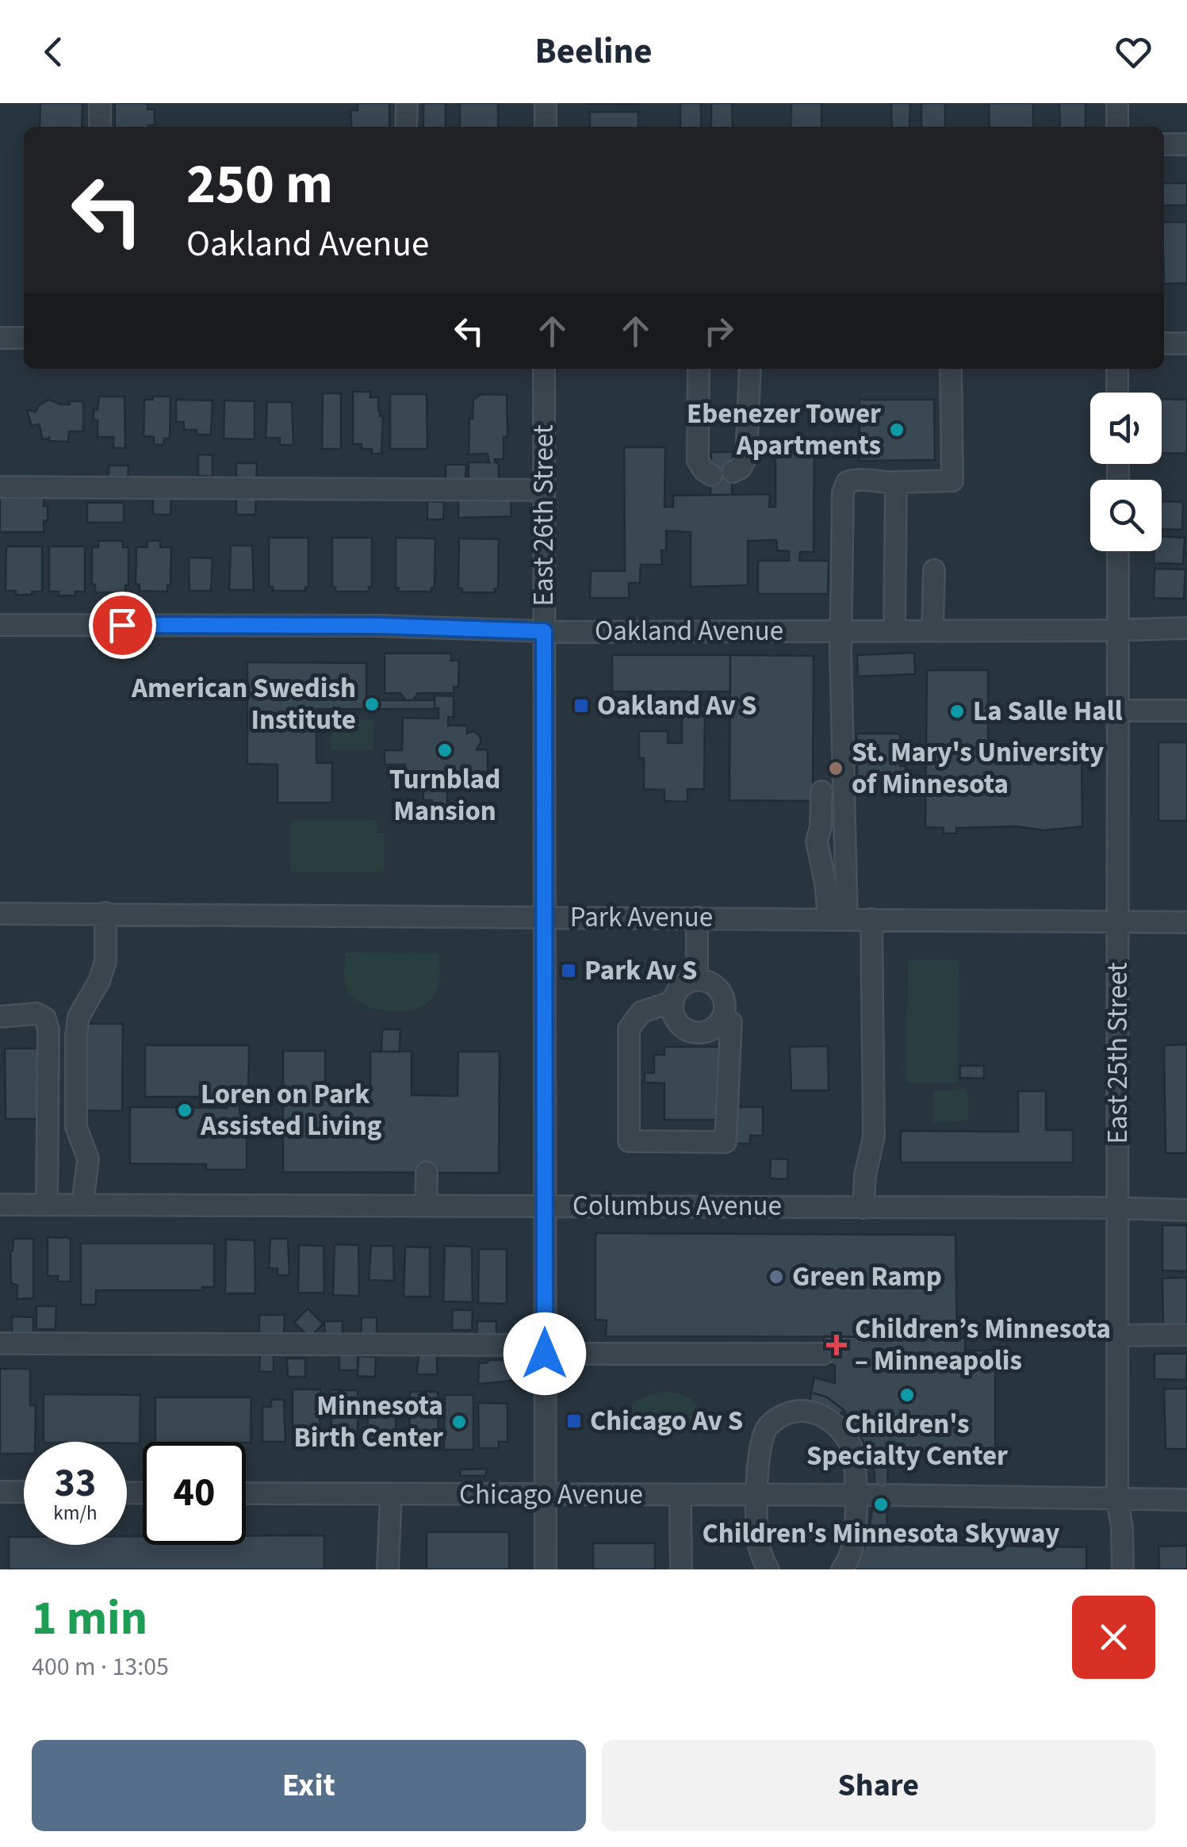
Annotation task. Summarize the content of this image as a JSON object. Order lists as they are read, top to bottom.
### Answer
{
  "streets": {
    "street": [
      "East 26th Street",
      "Oakland Avenue",
      "Park Avenue",
      "East 25th Street",
      "Columbus Avenue",
      "Chicago Avenue"
    ]
  },
  "crossings": [
    ["East 26th Street", "Oakland Avenue"],
    ["East 26th Street", "Park Avenue"],
    ["East 26th Street", "Columbus Avenue"],
    ["East 26th Street", "Chicago Avenue"],
    ["Oakland Avenue", "East 25th Street"],
    ["Park Avenue", "East 25th Street"],
    ["East 25th Street", "Columbus Avenue"],
    ["East 25th Street", "Chicago Avenue"]
  ],
  "places": {
    "other": [
      "Ebenezer Tower Apartments",
      "American Swedish Institute",
      "La Salle Hall",
      "Turnblad Mansion",
      "St. Mary's University of Minnesota",
      "Loren on Park Assisted Living",
      "Green Ramp",
      "Children's Specialty Center",
      "Minnesota Birth Center",
      "Children's Minnesota Skyway"
    ],
    "transit": ["Oakland Av S", "Park Av S", "Chicago Av S"],
    "health": ["Children’s Minnesota – Minneapolis"]
  },
  "page": {
    "header": "Beeline",
    "turn": ["250 m", "Oakland Avenue"],
    "speed": "33 km/h",
    "limit": "40",
    "heading": ["1 min", "400 m · 13:05"],
    "buttons": ["Exit", "Share"]
  }
}
